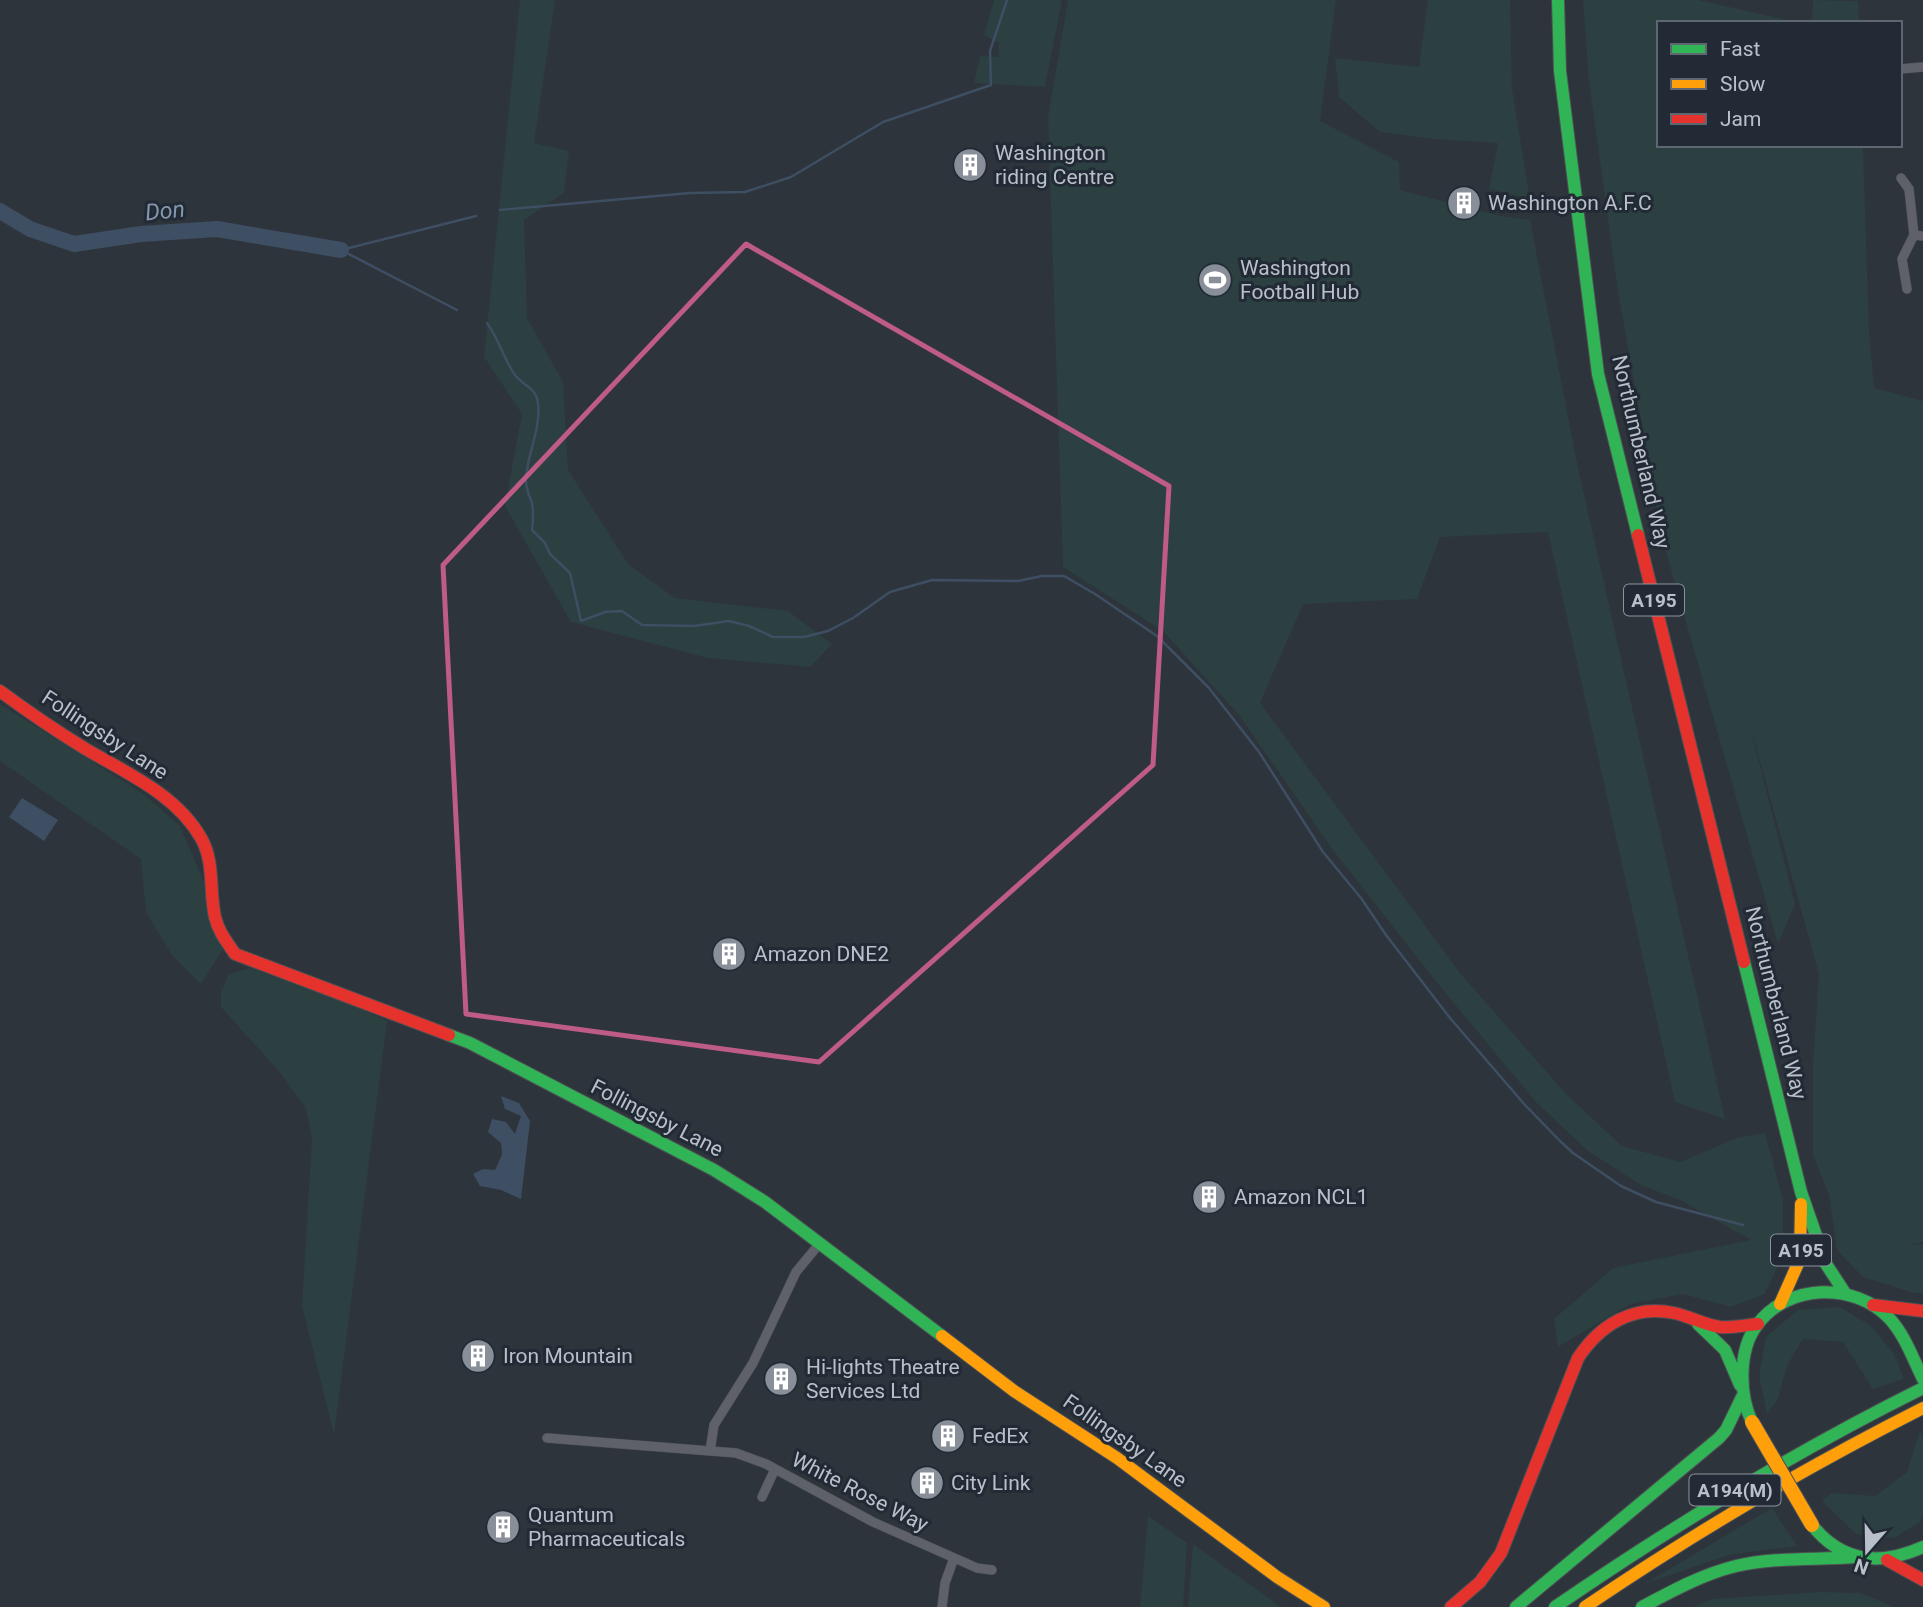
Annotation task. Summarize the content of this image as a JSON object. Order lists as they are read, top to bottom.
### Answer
{
  "streets": {
    "main road": [
      "Northumberland Way",
      "A195",
      "Follingsby Lane",
      "A194(M)"
    ],
    "street": ["White Rose Way"]
  },
  "water": ["Don"],
  "places": {
    "building": [
      "Washington riding Centre",
      "Washington A.F.C",
      "Amazon DNE2",
      "Amazon NCL1",
      "Iron Mountain",
      "Hi-lights Theatre Services Ltd",
      "FedEx",
      "City Link",
      "Quantum Pharmaceuticals"
    ],
    "sports": ["Washington Football Hub"]
  },
  "legend": ["Fast", "Slow", "Jam"],
  "north": "bottom"
}
